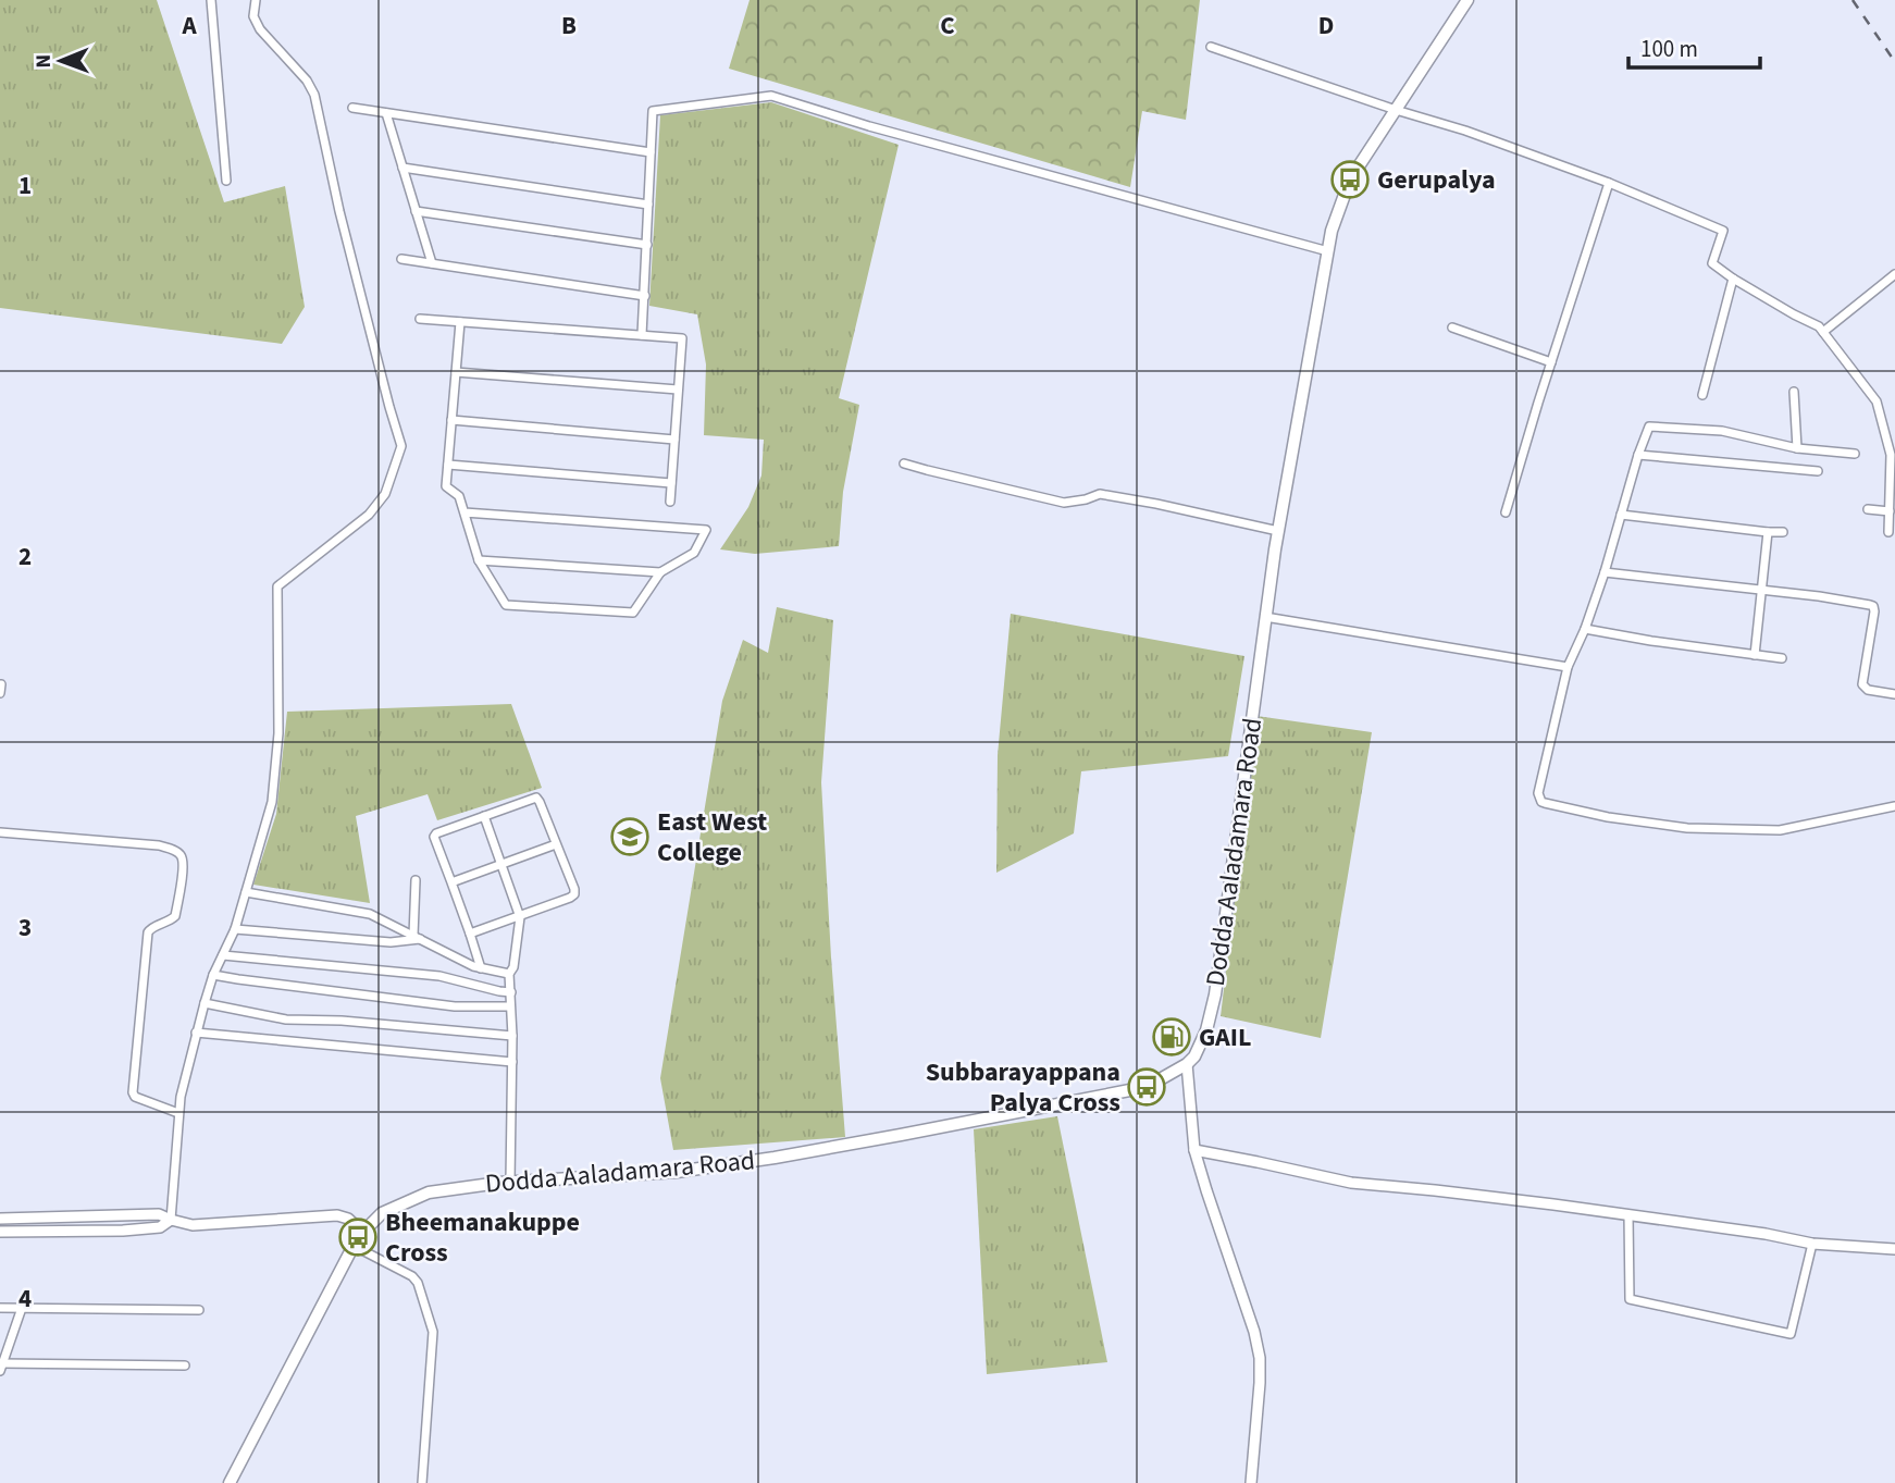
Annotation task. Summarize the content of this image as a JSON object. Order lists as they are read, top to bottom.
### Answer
{
  "streets": {
    "main road": ["Dodda Aaladamara Road"]
  },
  "places": {
    "bus stop": ["Gerupalya", "Subbarayappana Palya Cross", "Bheemanakuppe Cross"],
    "school or university": ["East West College"],
    "fuel station": ["GAIL"]
  },
  "scale_bar": "100 m",
  "north": "left",
  "grid": {
    "columns": [
      "A",
      "B",
      "C",
      "D"
    ],
    "rows": [
      "1",
      "2",
      "3",
      "4"
    ]
  }
}
